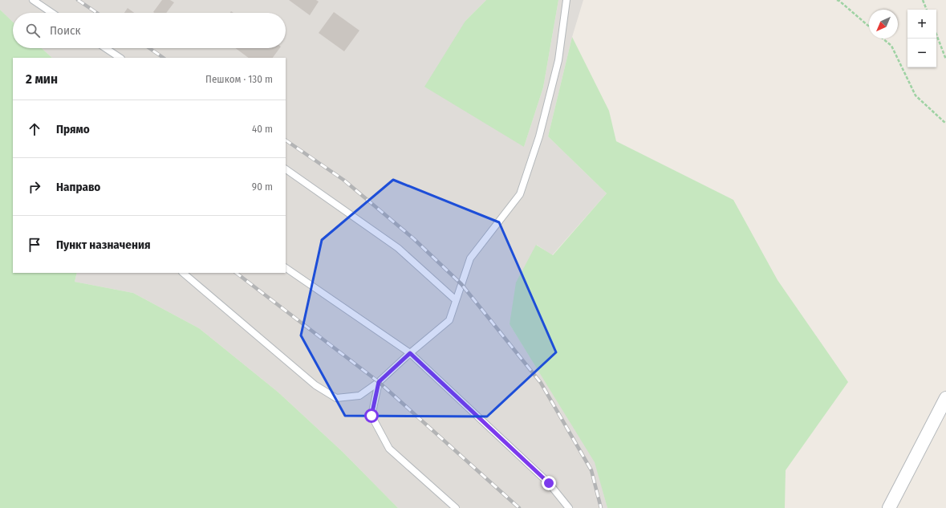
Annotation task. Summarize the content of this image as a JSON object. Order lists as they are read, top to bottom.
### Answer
{
  "north": "bottom left",
  "page": {
    "map_buttons": ["+", "−"],
    "search": "Поиск",
    "heading": ["2 мин", "Пешком · 130 m"],
    "list": [
      ["Прямо", "40 m"],
      ["Направо", "90 m"],
      "Пункт назначения"
    ]
  }
}
